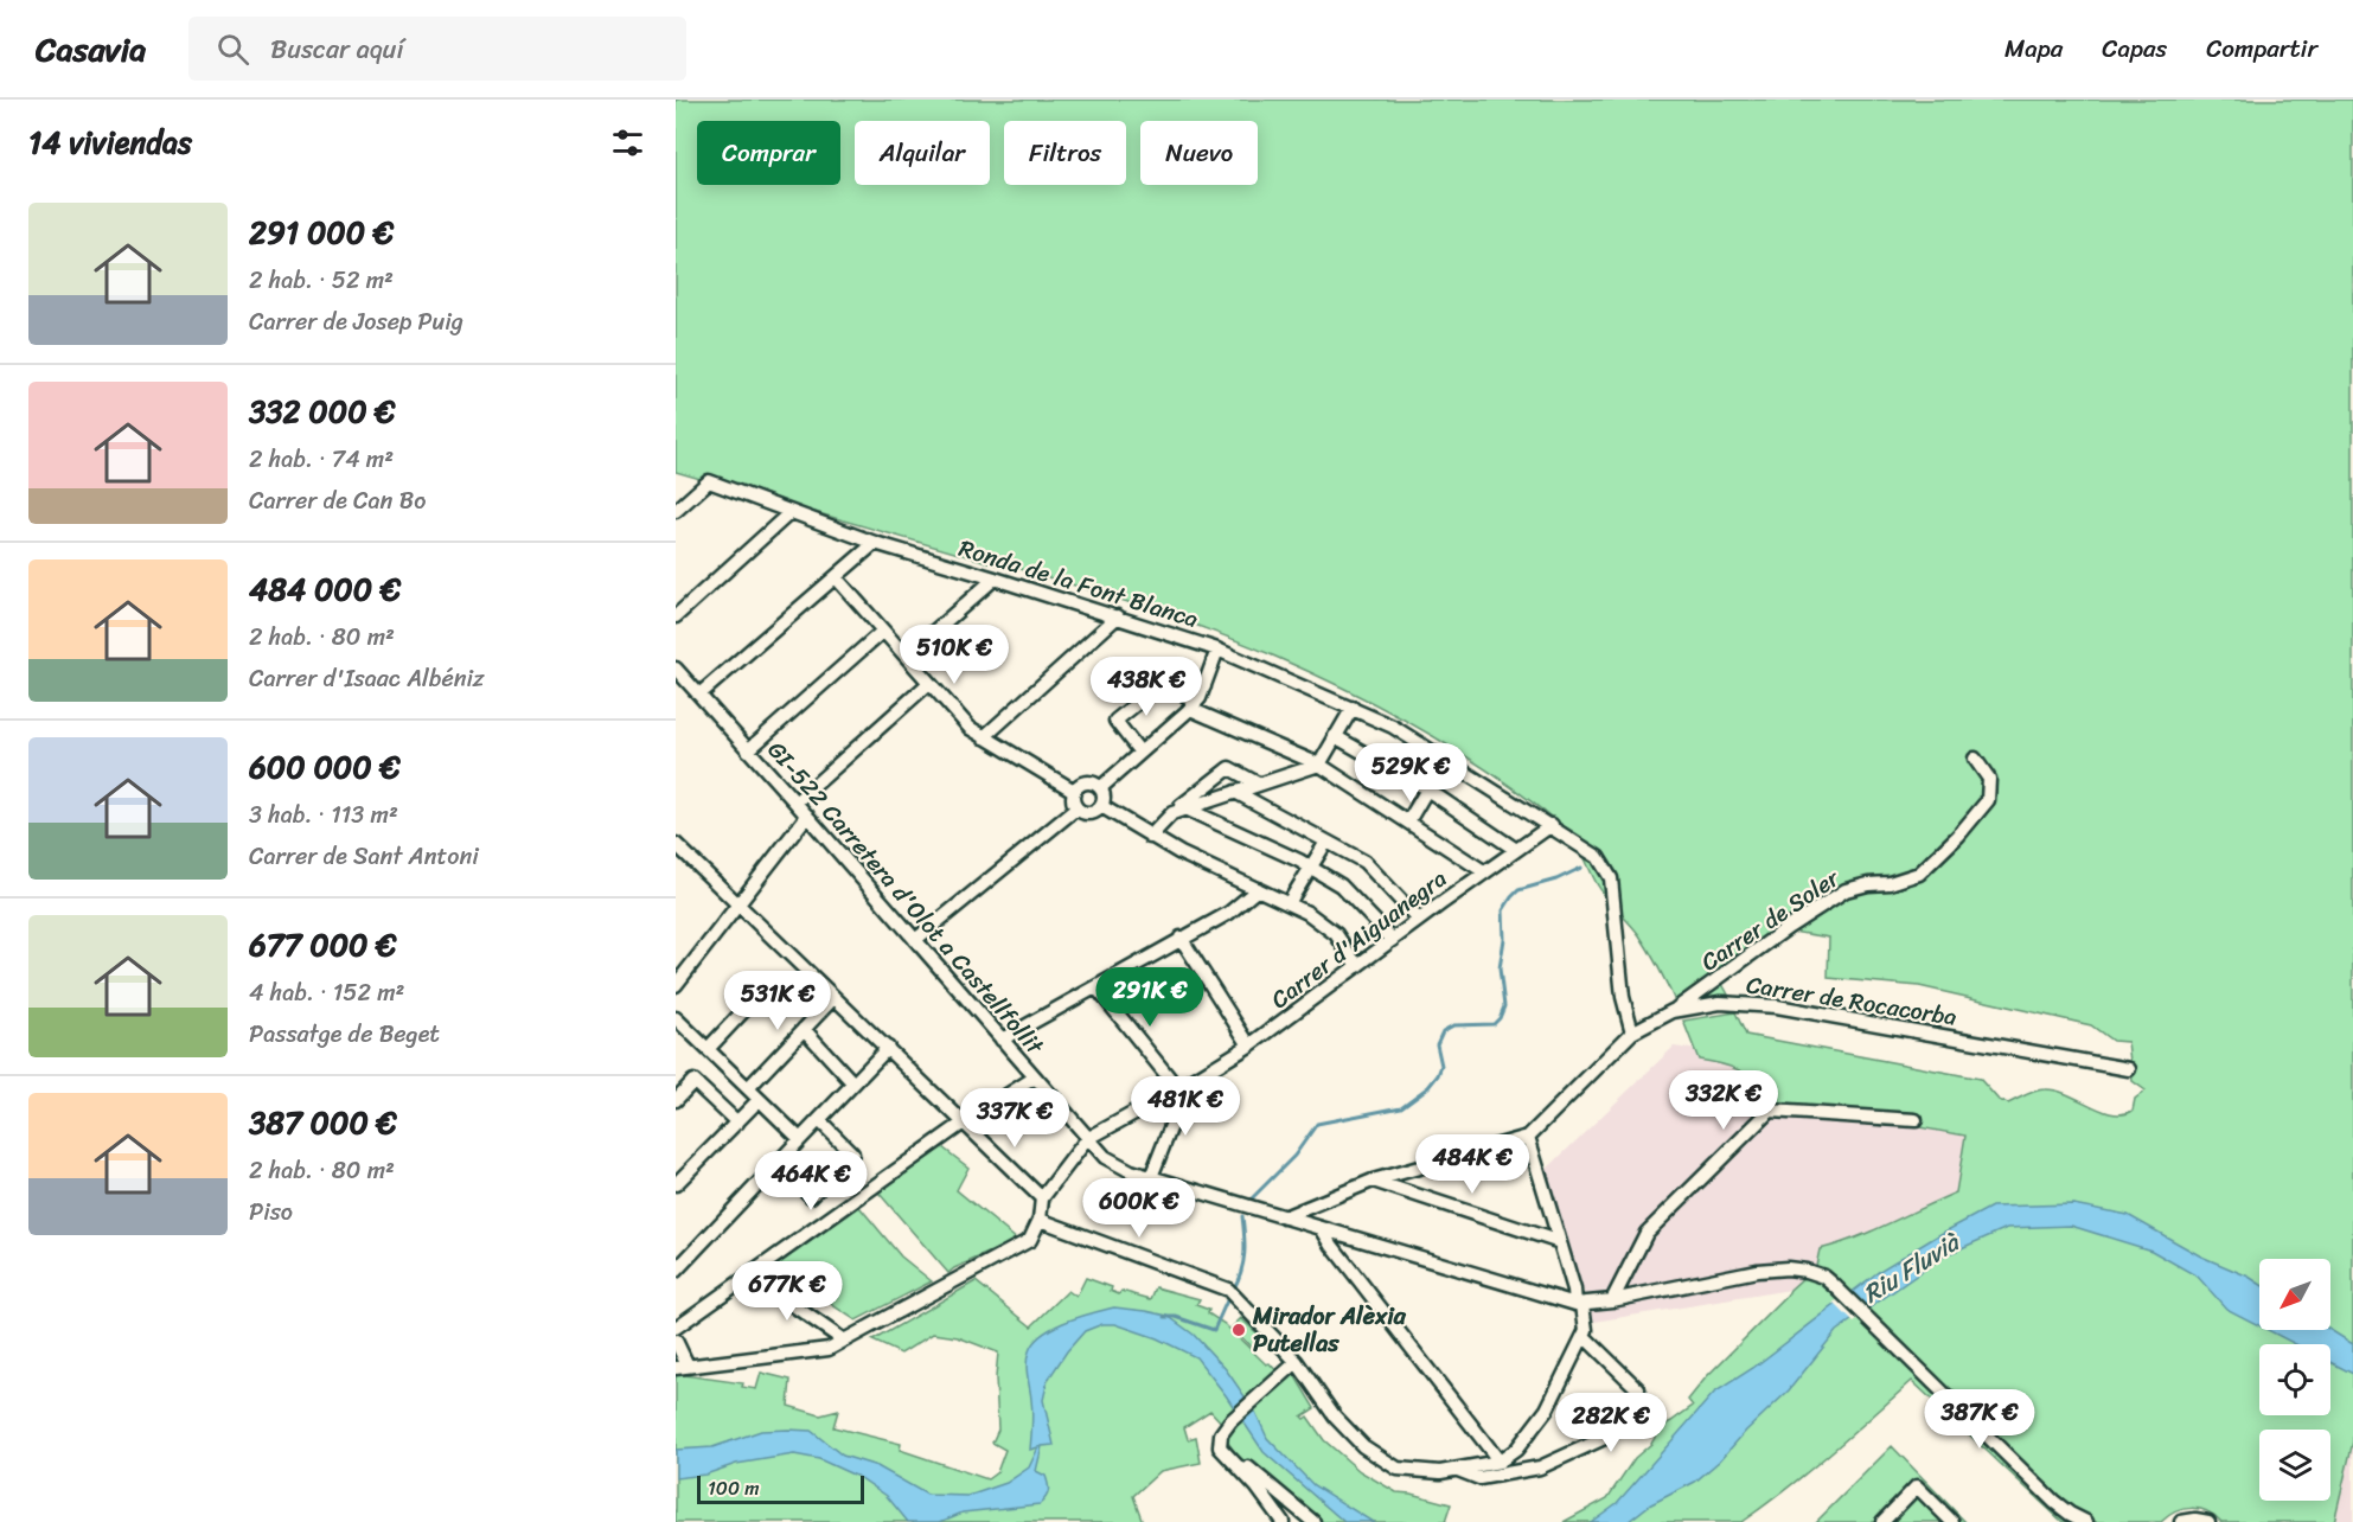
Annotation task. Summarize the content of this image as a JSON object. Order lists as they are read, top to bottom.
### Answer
{
  "streets": {
    "street": [
      "Ronda de la Font Blanca",
      "GI-522 Carretera d'Olot a Castellfollit",
      "Carrer de Soler",
      "Carrer d'Aiguanegra",
      "Carrer de Rocacorba"
    ]
  },
  "crossings": [
    ["Ronda de la Font Blanca", "Carrer d'Aiguanegra"],
    ["Ronda de la Font Blanca", "Carrer de Rocacorba"],
    ["GI-522 Carretera d'Olot a Castellfollit", "Carrer d'Aiguanegra"],
    ["Carrer de Soler", "Carrer de Rocacorba"]
  ],
  "water": ["Riu Fluvià"],
  "places": ["Mirador Alèxia Putellas"],
  "scale_bar": "100 m",
  "north": "bottom left",
  "page": {
    "header": "Casavia",
    "search": "Buscar aquí",
    "nav": ["Mapa", "Capas", "Compartir"],
    "heading": "14 viviendas",
    "chip": [
      "Comprar",
      "Alquilar",
      "Filtros",
      "Nuevo"
    ],
    "list": [
      {
        "name": "291 000 €",
        "note": "2 hab. · 52 m² · Carrer de Josep Puig"
      },
      {
        "name": "332 000 €",
        "note": "2 hab. · 74 m² · Carrer de Can Bo"
      },
      {
        "name": "484 000 €",
        "note": "2 hab. · 80 m² · Carrer d'Isaac Albéniz"
      },
      {
        "name": "600 000 €",
        "note": "3 hab. · 113 m² · Carrer de Sant Antoni"
      },
      {
        "name": "677 000 €",
        "note": "4 hab. · 152 m² · Passatge de Beget"
      },
      {
        "name": "387 000 €",
        "note": "2 hab. · 80 m² · Piso"
      }
    ],
    "price": [
      "510K €",
      "438K €",
      "529K €",
      "291K €",
      "531K €",
      "332K €",
      "481K €",
      "337K €",
      "484K €",
      "464K €",
      "600K €",
      "677K €",
      "387K €",
      "282K €"
    ],
    "scale": "100 m"
  }
}
